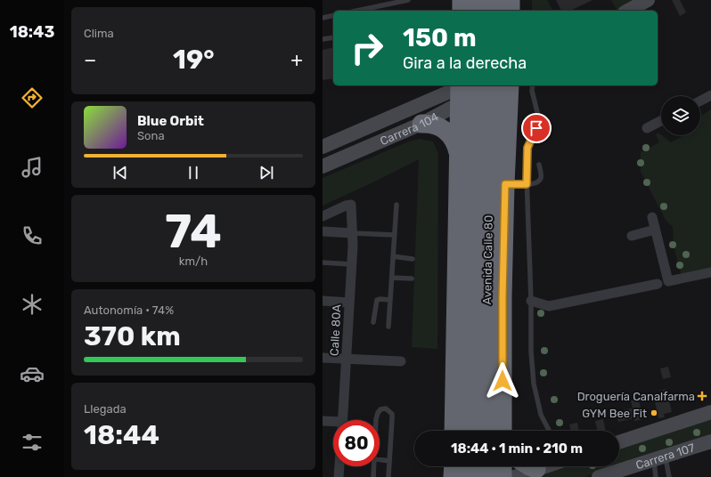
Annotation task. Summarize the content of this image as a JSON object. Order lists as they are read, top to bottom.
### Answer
{
  "streets": {
    "highway": ["Avenida Calle 80"],
    "street": ["Carrera 104", "Calle 80A", "Carrera 107"]
  },
  "crossings": [
    ["Carrera 104", "Avenida Calle 80"]
  ],
  "places": {
    "health": ["Droguería Canalfarma"],
    "other": ["GYM Bee Fit"]
  },
  "page": {
    "tabs": "18:43",
    "tile": [
      "Clima",
      ["74", "km/h"],
      ["Autonomía · 74%", "370 km"],
      ["Llegada", "18:44"]
    ],
    "turn": ["150 m", "Gira a la derecha"],
    "heat": ["−", "19°", "+"],
    "song": ["Blue Orbit", "Sona"],
    "limit": "80",
    "trip": "18:44 · 1 min · 210 m"
  }
}
